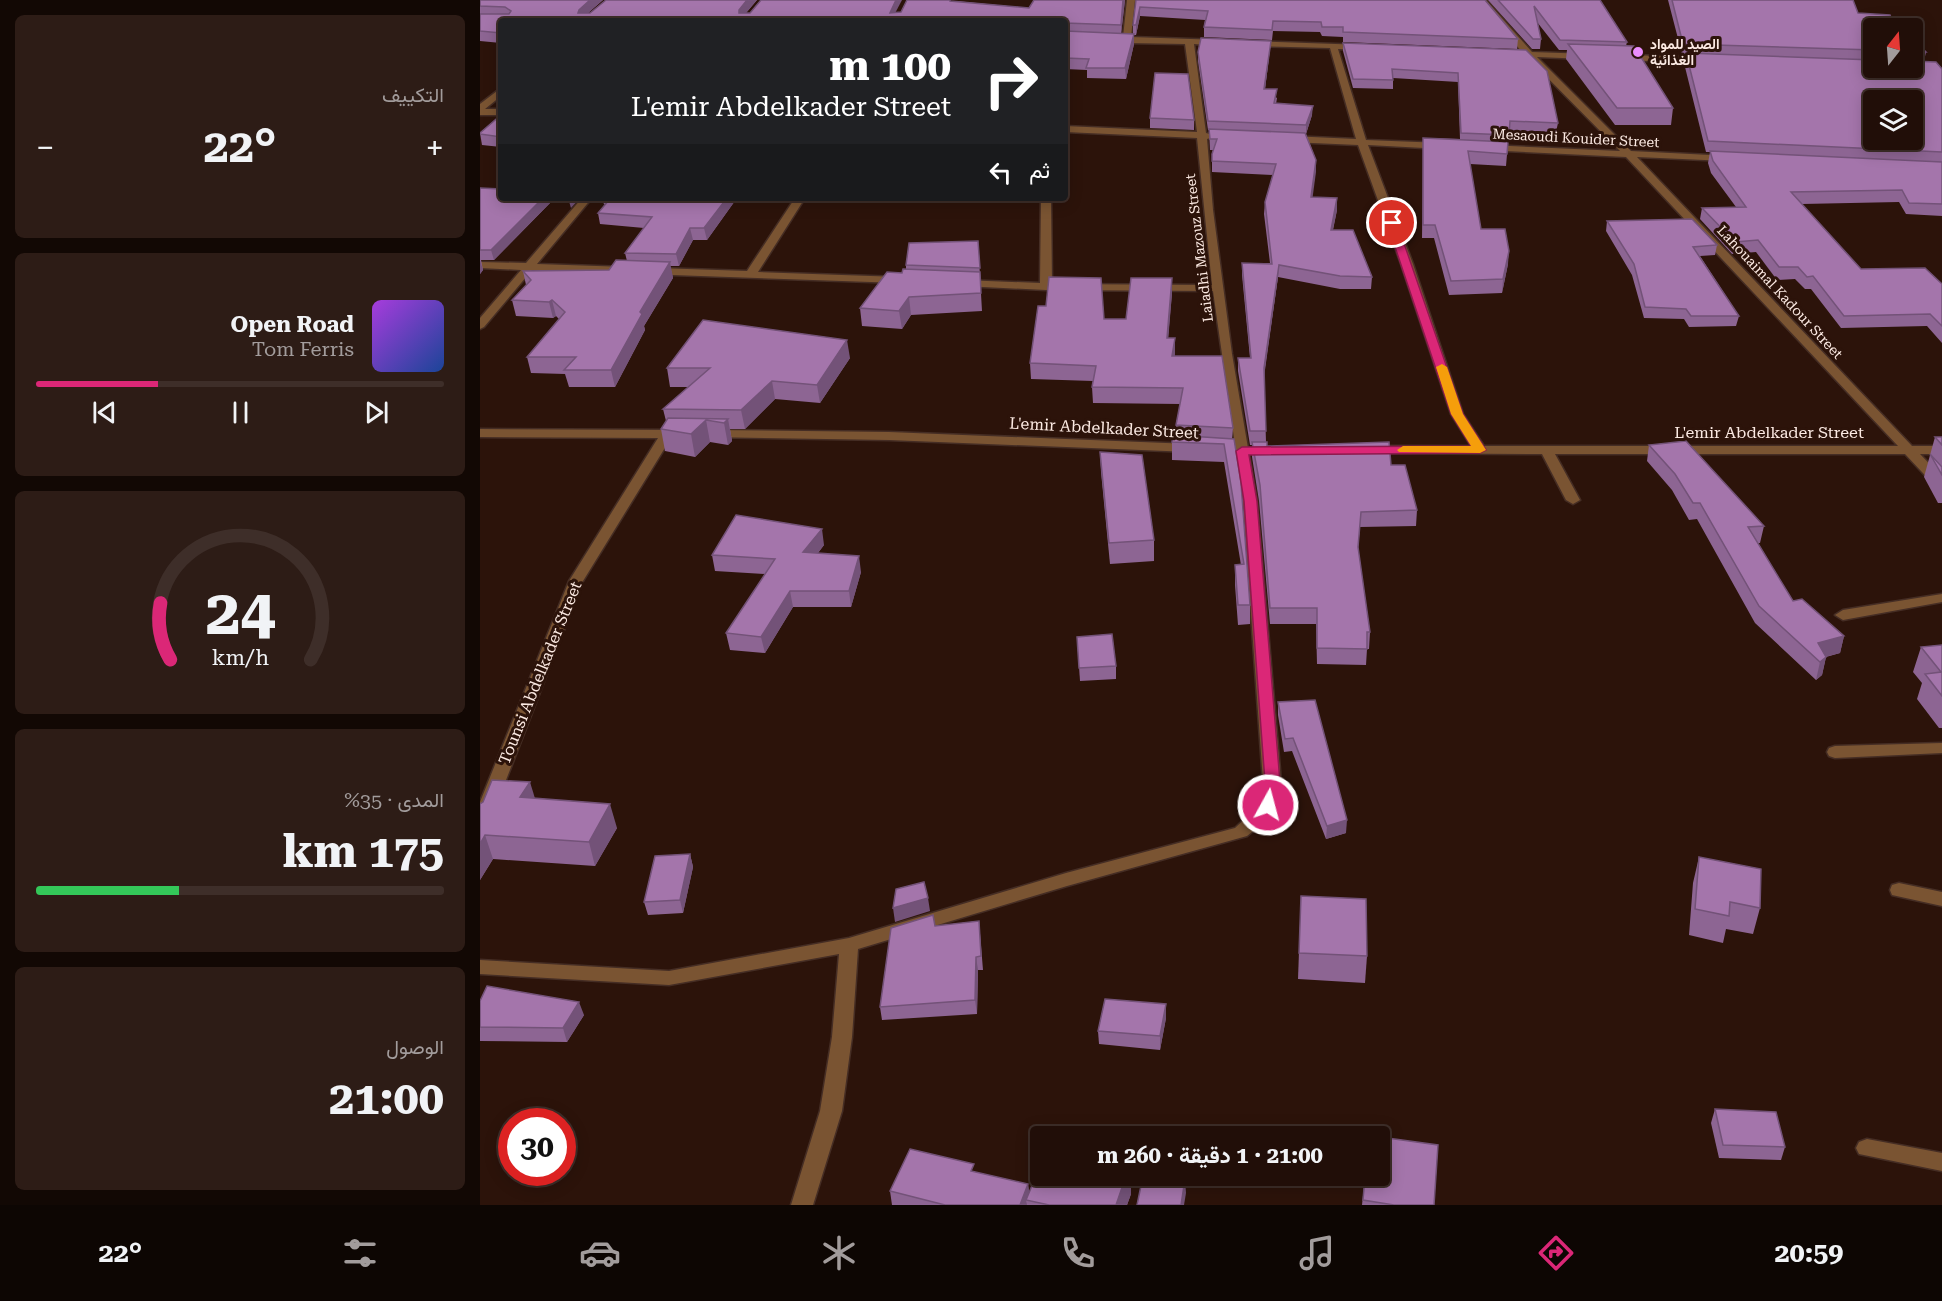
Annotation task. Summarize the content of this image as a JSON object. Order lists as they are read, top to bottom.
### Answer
{
  "streets": {
    "street": [
      "Mesaoudi Kouider Street",
      "Laiadhi Mazouz Street",
      "Lahouaimal Kadour Street",
      "L'emir Abdelkader Street",
      "Tounsi Abdelkader Street"
    ]
  },
  "crossings": [
    ["Mesaoudi Kouider Street", "Lahouaimal Kadour Street"],
    ["Lahouaimal Kadour Street", "L'emir Abdelkader Street"],
    ["L'emir Abdelkader Street", "Tounsi Abdelkader Street"]
  ],
  "places": ["الصيد للمواد الغذائية"],
  "north": "top",
  "page": {
    "tile": [
      "التكييف",
      ["المدى · 35%", "175 km"],
      ["الوصول", "21:00"]
    ],
    "turn": ["100 m", "L'emir Abdelkader Street"],
    "heat": ["−", "22°", "+"],
    "then": "ثم",
    "song": ["Open Road", "Tom Ferris"],
    "limit": "30",
    "trip": "21:00 · 1 دقيقة · 260 m",
    "tabs": ["20:59", "22°"],
    "gauge": ["24", "km/h"]
  }
}
